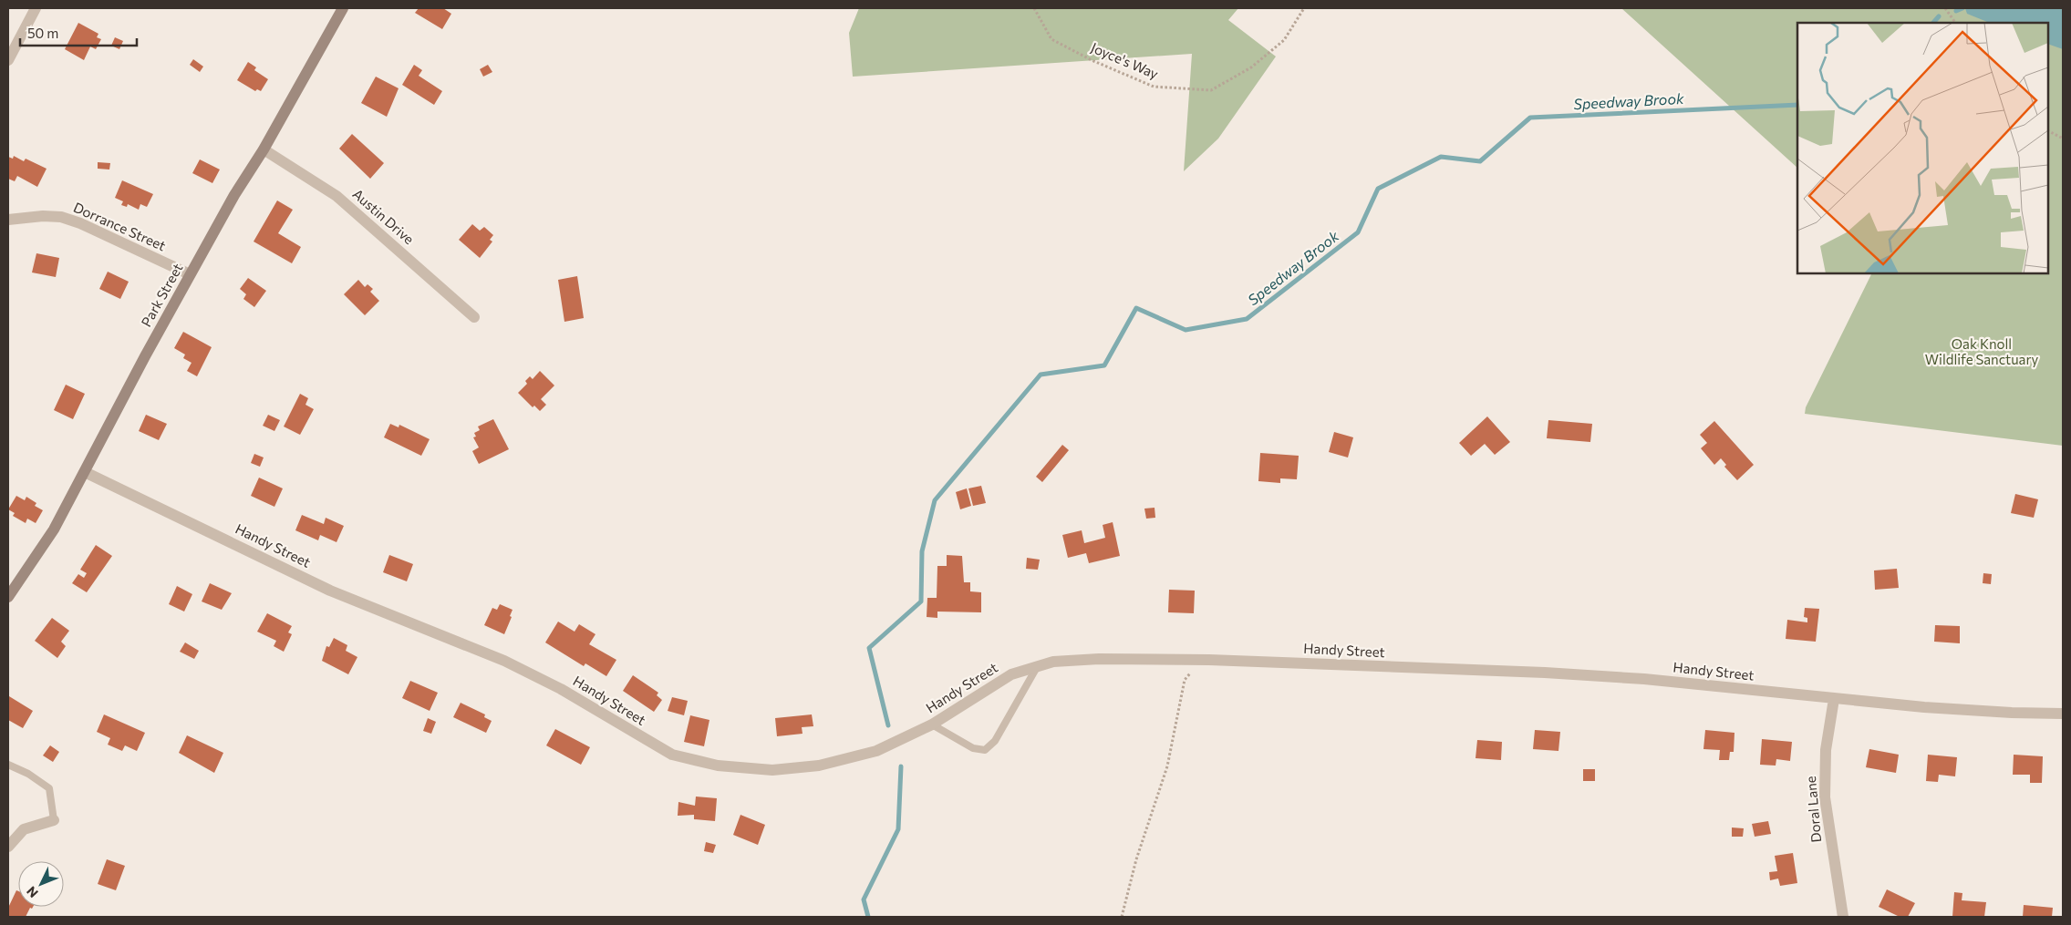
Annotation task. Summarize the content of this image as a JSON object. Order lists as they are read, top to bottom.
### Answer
{
  "streets": {
    "main road": ["Park Street"],
    "street": [
      "Austin Drive",
      "Dorrance Street",
      "Handy Street",
      "Doral Lane"
    ],
    "path": ["Joyce's Way"]
  },
  "crossings": [
    ["Austin Drive", "Park Street"],
    ["Dorrance Street", "Park Street"],
    ["Park Street", "Handy Street"],
    ["Handy Street", "Doral Lane"]
  ],
  "water": ["Speedway Brook"],
  "parks": ["Oak Knoll Wildlife Sanctuary"],
  "scale_bar": "50 m",
  "north": "bottom left"
}
